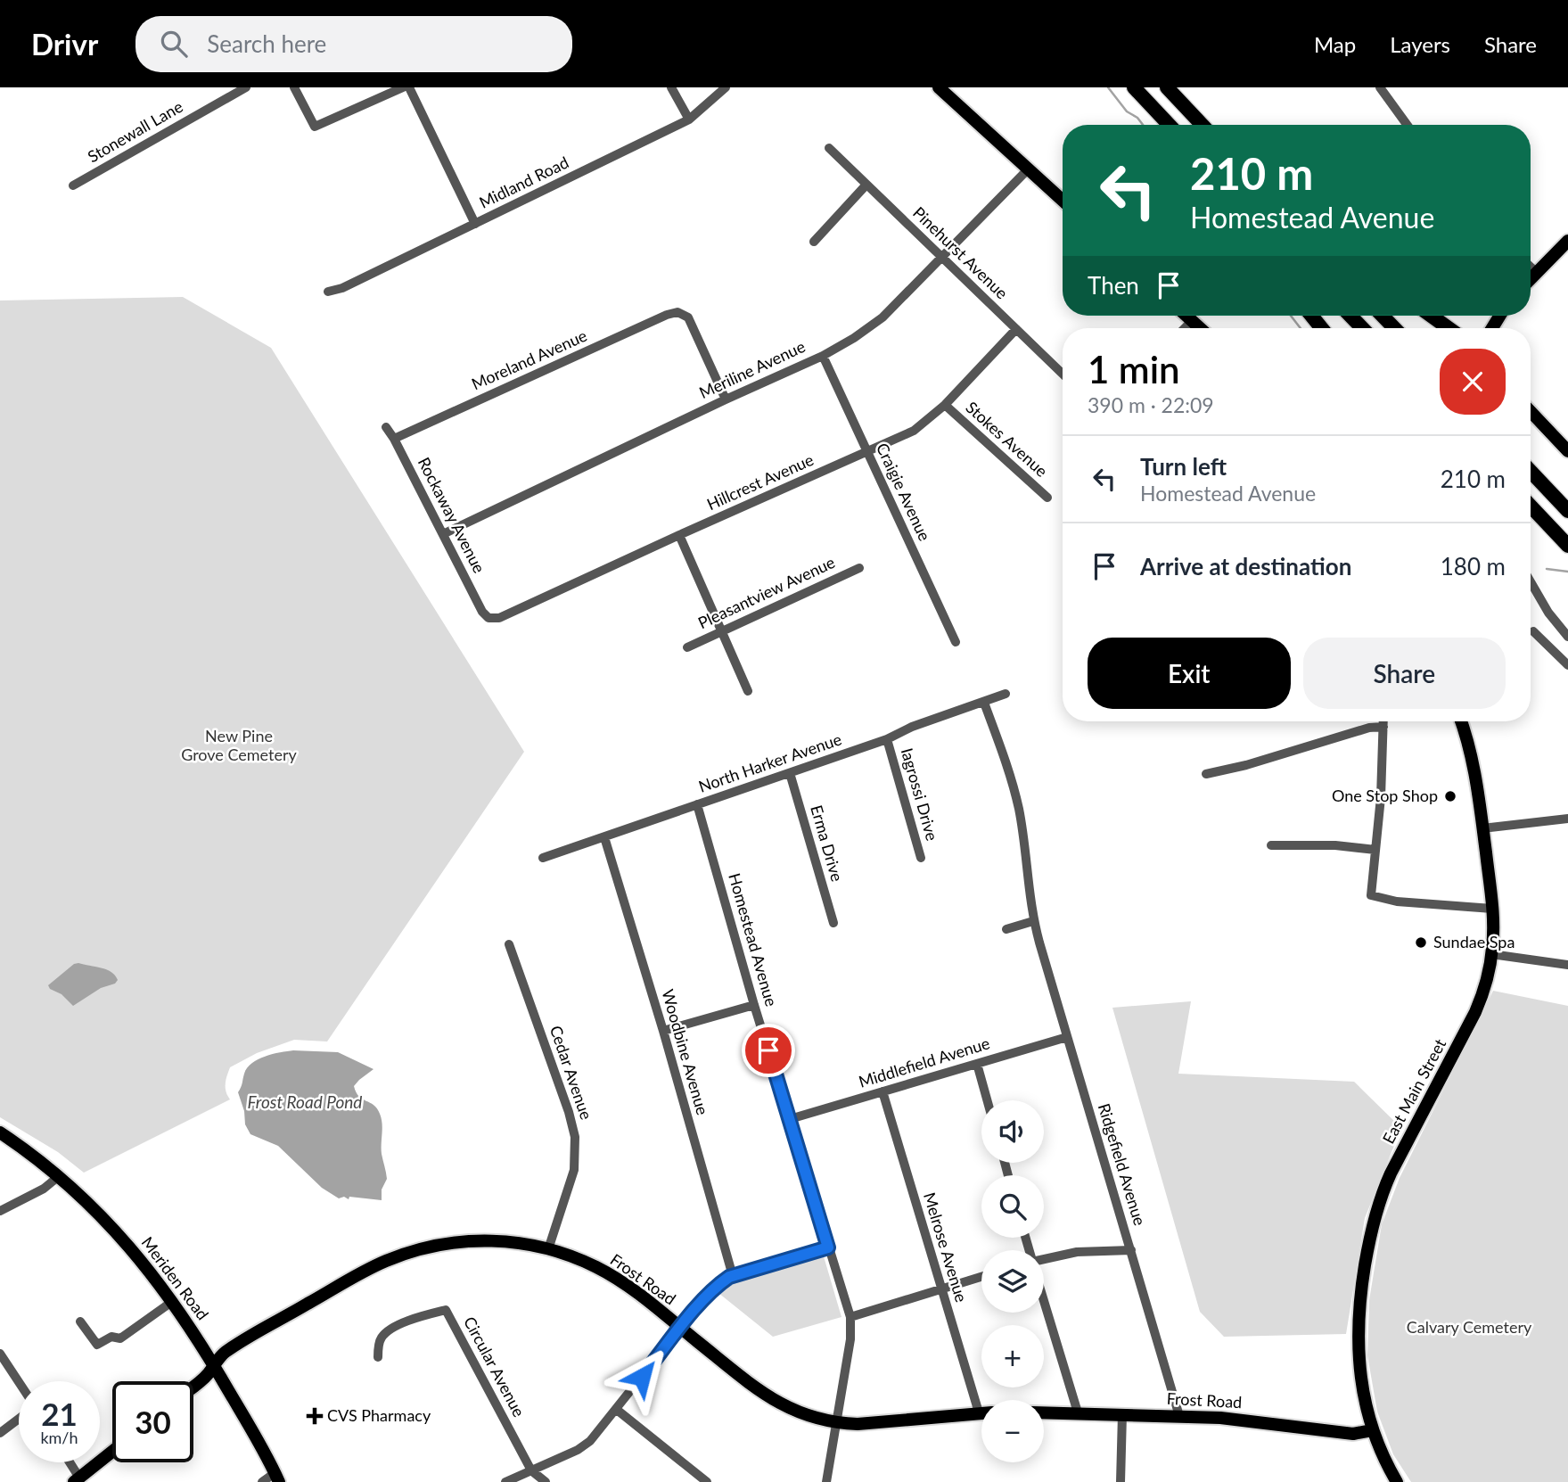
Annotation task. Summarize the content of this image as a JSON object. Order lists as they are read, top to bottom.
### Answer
{
  "streets": {
    "main road": ["East Main Street", "Meriden Road", "Frost Road"],
    "street": [
      "Stonewall Lane",
      "Midland Road",
      "Pinehurst Avenue",
      "Moreland Avenue",
      "Meriline Avenue",
      "Stokes Avenue",
      "Hillcrest Avenue",
      "Craigie Avenue",
      "Rockaway Avenue",
      "Pleasantview Avenue",
      "North Harker Avenue",
      "Iagrossi Drive",
      "Erma Drive",
      "Homestead Avenue",
      "Woodbine Avenue",
      "Middlefield Avenue",
      "Cedar Avenue",
      "Ridgefield Avenue",
      "Melrose Avenue",
      "Circular Avenue"
    ]
  },
  "crossings": [
    ["Pinehurst Avenue", "Meriline Avenue"],
    ["Pinehurst Avenue", "Hillcrest Avenue"],
    ["Moreland Avenue", "Meriline Avenue"],
    ["Moreland Avenue", "Rockaway Avenue"],
    ["Meriline Avenue", "Craigie Avenue"],
    ["Meriline Avenue", "Rockaway Avenue"],
    ["Stokes Avenue", "Hillcrest Avenue"],
    ["Hillcrest Avenue", "Craigie Avenue"],
    ["Hillcrest Avenue", "Rockaway Avenue"],
    ["North Harker Avenue", "Iagrossi Drive"],
    ["North Harker Avenue", "Erma Drive"],
    ["North Harker Avenue", "Homestead Avenue"],
    ["North Harker Avenue", "Woodbine Avenue"],
    ["North Harker Avenue", "Ridgefield Avenue"],
    ["Homestead Avenue", "Middlefield Avenue"],
    ["Homestead Avenue", "Frost Road"],
    ["Middlefield Avenue", "Ridgefield Avenue"],
    ["Middlefield Avenue", "Melrose Avenue"],
    ["Cedar Avenue", "Frost Road"],
    ["East Main Street", "Frost Road"],
    ["Ridgefield Avenue", "Frost Road"],
    ["Melrose Avenue", "Frost Road"],
    ["Meriden Road", "Frost Road"]
  ],
  "water": ["Frost Road Pond"],
  "parks": ["New Pine Grove Cemetery", "Calvary Cemetery"],
  "places": {
    "other": ["One Stop Shop", "Sundae Spa"],
    "health": ["CVS Pharmacy"]
  },
  "page": {
    "header": "Drivr",
    "search": "Search here",
    "nav": ["Map", "Layers", "Share"],
    "turn": ["210 m", "Homestead Avenue"],
    "then": "Then",
    "heading": ["1 min", "390 m · 22:09"],
    "list": [
      {
        "name": "Turn left",
        "note": "Homestead Avenue",
        "value": "210 m"
      },
      {
        "name": "Arrive at destination",
        "value": "180 m"
      }
    ],
    "buttons": ["Exit", "Share"],
    "map_buttons": ["+", "−"],
    "speed": "21 km/h",
    "limit": "30"
  }
}
